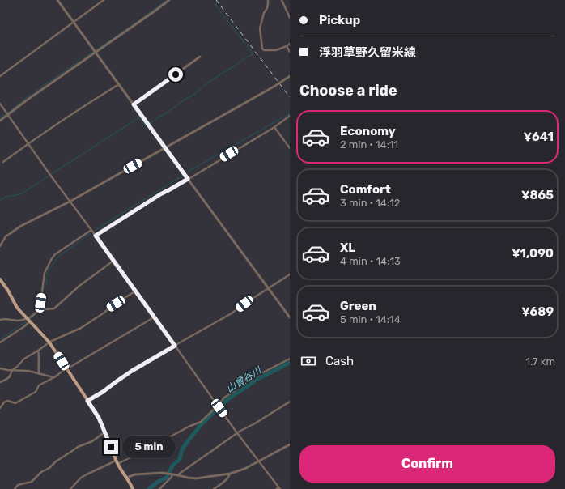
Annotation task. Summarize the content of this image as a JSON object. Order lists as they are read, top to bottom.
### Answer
{
  "water": ["山曾谷川"],
  "page": {
    "banner": ["Pickup", "浮羽草野久留米線"],
    "heading": "Choose a ride",
    "list": [
      {
        "name": "Economy",
        "note": "2 min · 14:11",
        "value": "¥641"
      },
      {
        "name": "Comfort",
        "note": "3 min · 14:12",
        "value": "¥865"
      },
      {
        "name": "XL",
        "note": "4 min · 14:13",
        "value": "¥1,090"
      },
      {
        "name": "Green",
        "note": "5 min · 14:14",
        "value": "¥689"
      }
    ],
    "pay": ["Cash", "1.7 km"],
    "bubble": "5 min",
    "buttons": "Confirm"
  }
}
